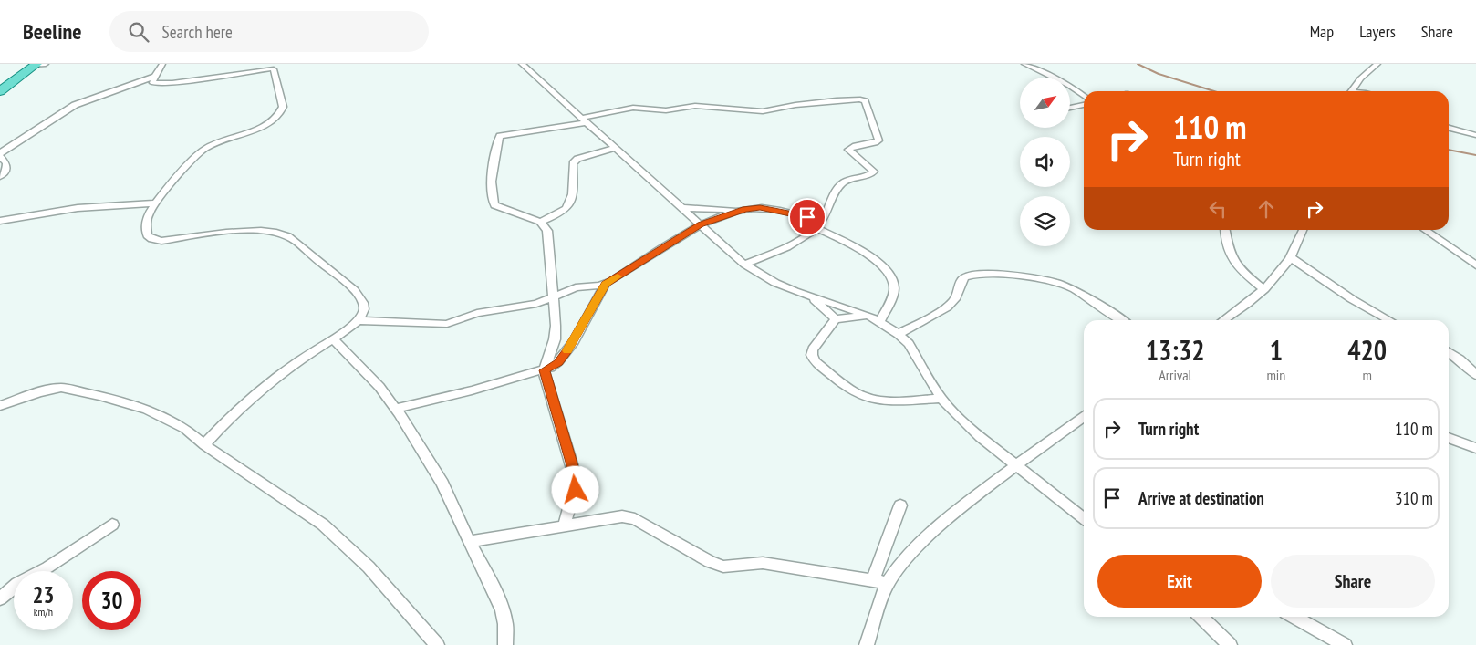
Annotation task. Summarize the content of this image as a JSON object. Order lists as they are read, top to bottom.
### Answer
{
  "north": "top right",
  "page": {
    "header": "Beeline",
    "search": "Search here",
    "nav": ["Map", "Layers", "Share"],
    "turn": ["110 m", "Turn right"],
    "eta": [
      "13:32",
      "Arrival",
      "1",
      "min",
      "420",
      "m"
    ],
    "list": [
      {
        "name": "Turn right",
        "value": "110 m"
      },
      {
        "name": "Arrive at destination",
        "value": "310 m"
      }
    ],
    "buttons": ["Exit", "Share"],
    "speed": "23 km/h",
    "limit": "30"
  }
}
